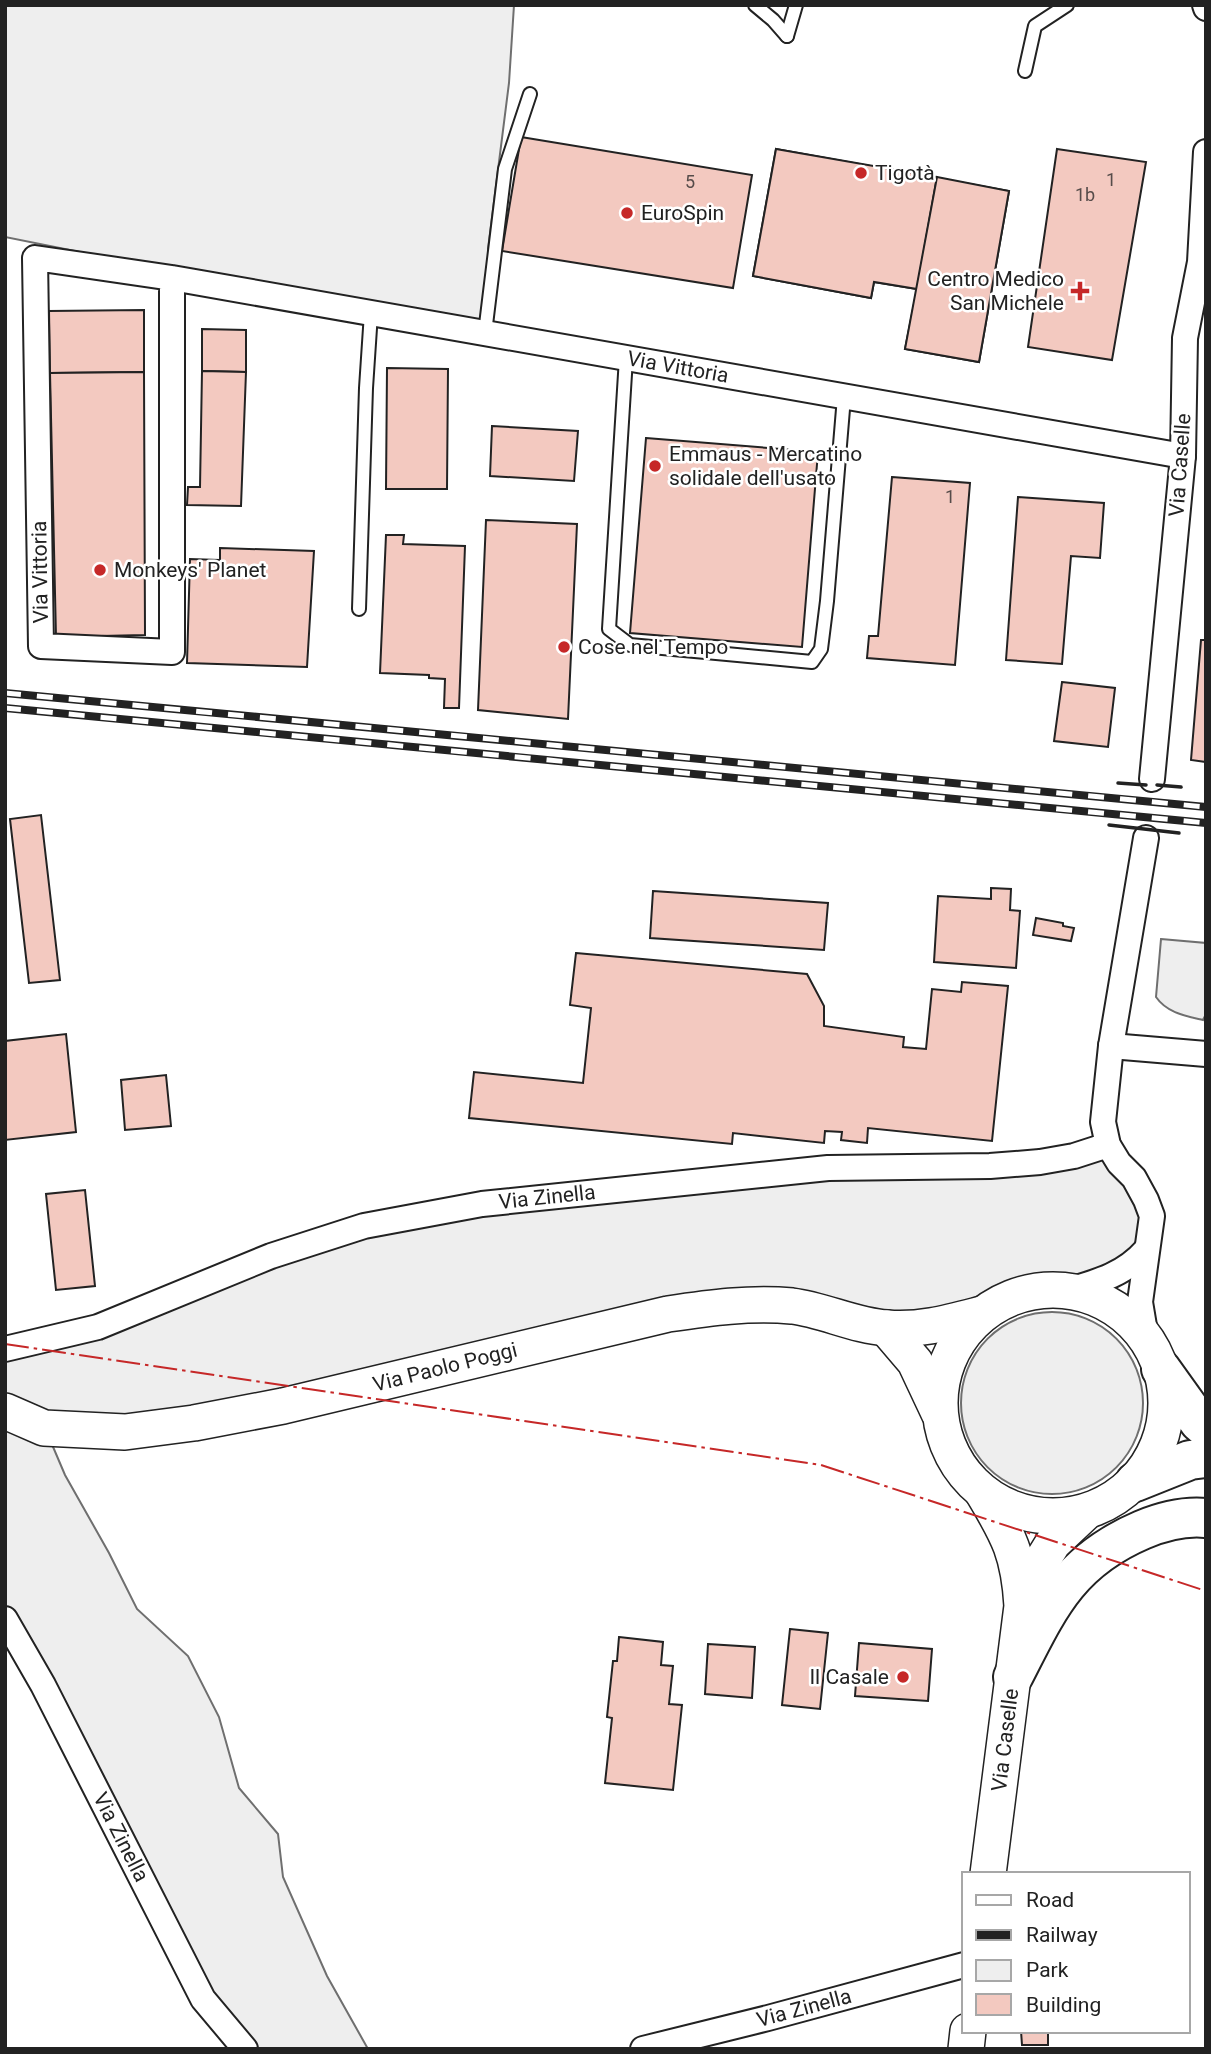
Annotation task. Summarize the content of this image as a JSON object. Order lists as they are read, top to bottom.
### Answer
{
  "streets": {
    "main road": ["Via Caselle", "Via Paolo Poggi"],
    "street": ["Via Vittoria", "Via Zinella"]
  },
  "crossings": [
    ["Via Vittoria", "Via Caselle"],
    ["Via Caselle", "Via Zinella"],
    ["Via Caselle", "Via Paolo Poggi"]
  ],
  "places": {
    "other": [
      "Tigotà",
      "EuroSpin",
      "Emmaus - Mercatino solidale dell'usato",
      "Monkeys' Planet",
      "Cose nel Tempo",
      "Il Casale"
    ],
    "health": ["Centro Medico San Michele"]
  },
  "house_numbers": [
    "1",
    "5",
    "1b",
    "1"
  ],
  "legend": [
    "Road",
    "Railway",
    "Park",
    "Building"
  ]
}
